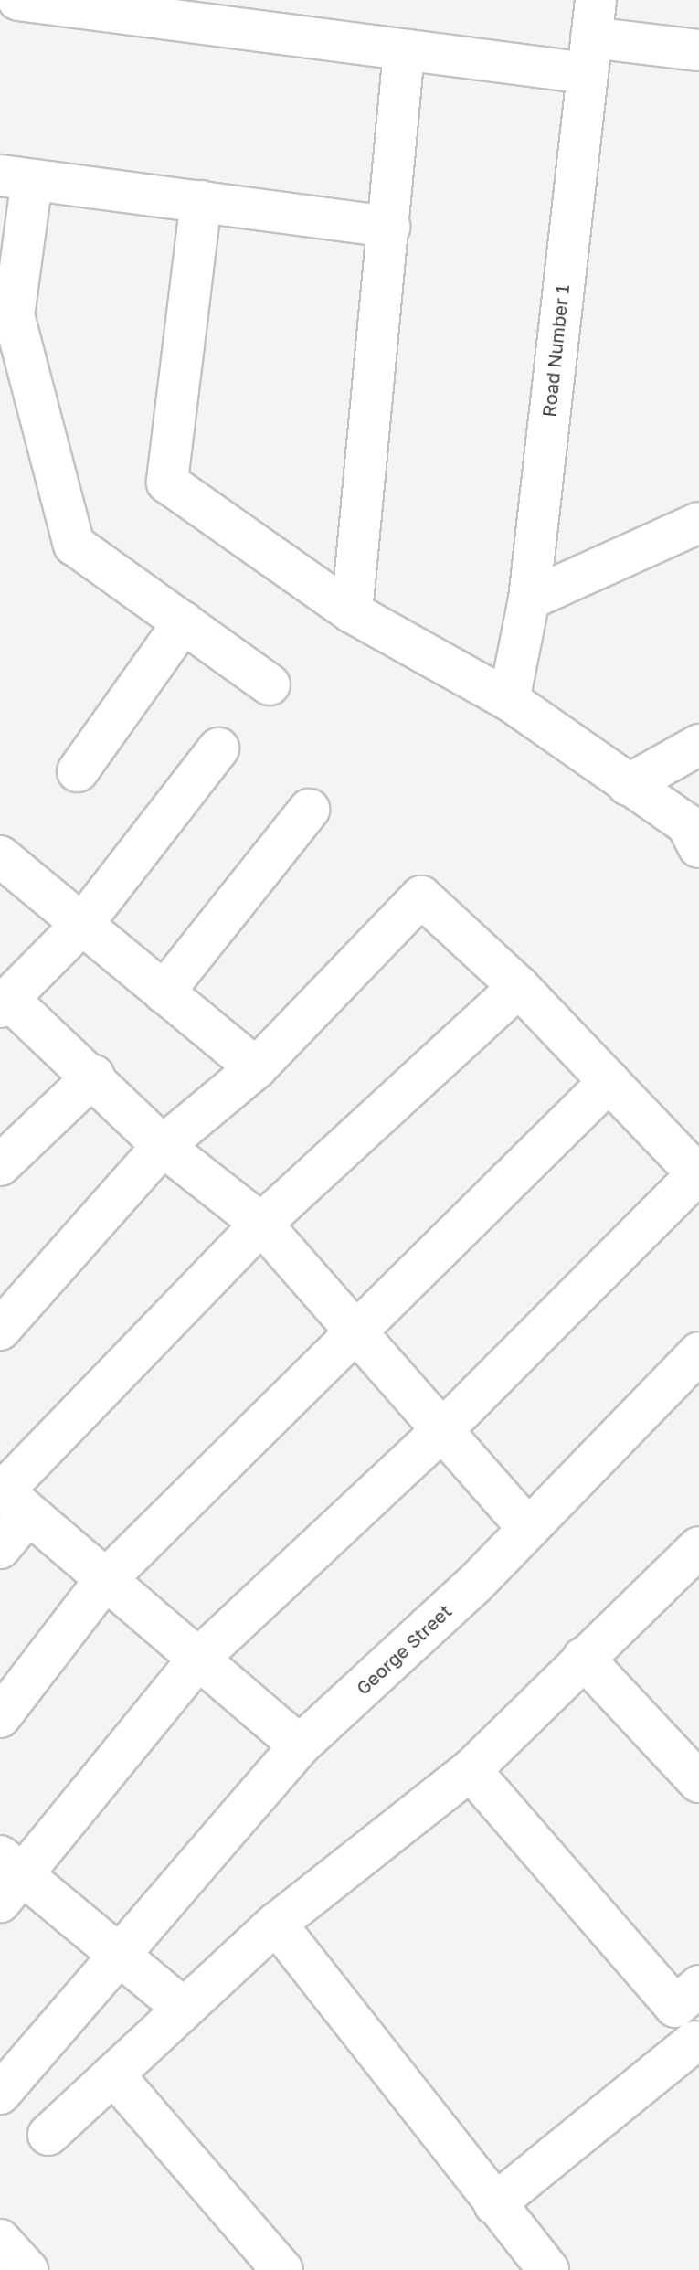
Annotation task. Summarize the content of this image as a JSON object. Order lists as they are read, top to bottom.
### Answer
{
  "streets": {
    "street": ["Road Number 1", "George Street"]
  }
}
